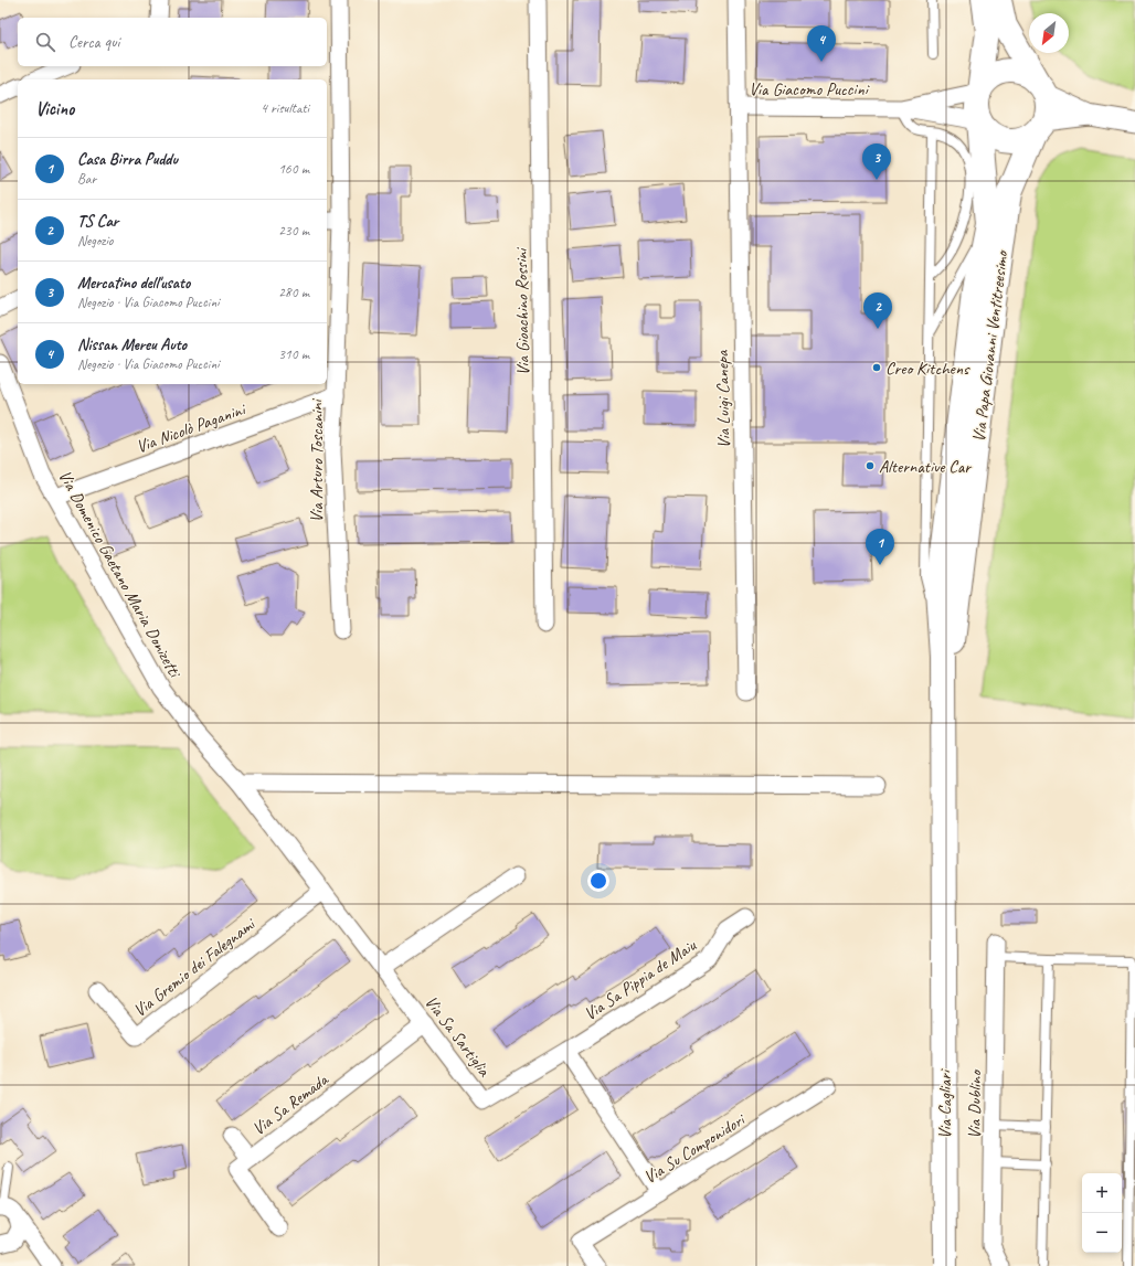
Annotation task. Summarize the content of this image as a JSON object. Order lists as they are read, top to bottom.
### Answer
{
  "streets": {
    "main road": ["Via Papa Giovanni Ventitreesimo", "Via Cagliari"],
    "street": [
      "Via Giacomo Puccini",
      "Via Gioachino Rossini",
      "Via Luigi Canepa",
      "Via Nicolò Paganini",
      "Via Arturo Toscanini",
      "Via Domenico Gaetano Maria Donizetti",
      "Via Gremio dei Falegnami",
      "Via Sa Pippia de Maiu",
      "Via Sa Sartiglia",
      "Via Sa Remada",
      "Via Dublino",
      "Via Su Componidori"
    ]
  },
  "crossings": [
    ["Via Giacomo Puccini", "Via Papa Giovanni Ventitreesimo"],
    ["Via Giacomo Puccini", "Via Luigi Canepa"],
    ["Via Papa Giovanni Ventitreesimo", "Via Cagliari"],
    ["Via Nicolò Paganini", "Via Arturo Toscanini"],
    ["Via Nicolò Paganini", "Via Domenico Gaetano Maria Donizetti"],
    ["Via Domenico Gaetano Maria Donizetti", "Via Sa Sartiglia"],
    ["Via Gremio dei Falegnami", "Via Sa Sartiglia"],
    ["Via Sa Pippia de Maiu", "Via Sa Sartiglia"],
    ["Via Sa Sartiglia", "Via Sa Remada"]
  ],
  "places": ["Creo Kitchens", "Alternative Car"],
  "north": "bottom left",
  "page": {
    "search": "Cerca qui",
    "pins": [
      "4",
      "3",
      "2",
      "1"
    ],
    "heading": ["Vicino", "4 risultati"],
    "list": [
      {
        "mark": "1",
        "name": "Casa Birra Puddu",
        "note": "Bar",
        "value": "160 m"
      },
      {
        "mark": "2",
        "name": "TS Car",
        "note": "Negozio",
        "value": "230 m"
      },
      {
        "mark": "3",
        "name": "Mercatino dell'usato",
        "note": "Negozio · Via Giacomo Puccini",
        "value": "280 m"
      },
      {
        "mark": "4",
        "name": "Nissan Mereu Auto",
        "note": "Negozio · Via Giacomo Puccini",
        "value": "310 m"
      }
    ],
    "map_buttons": ["+", "−"]
  }
}
